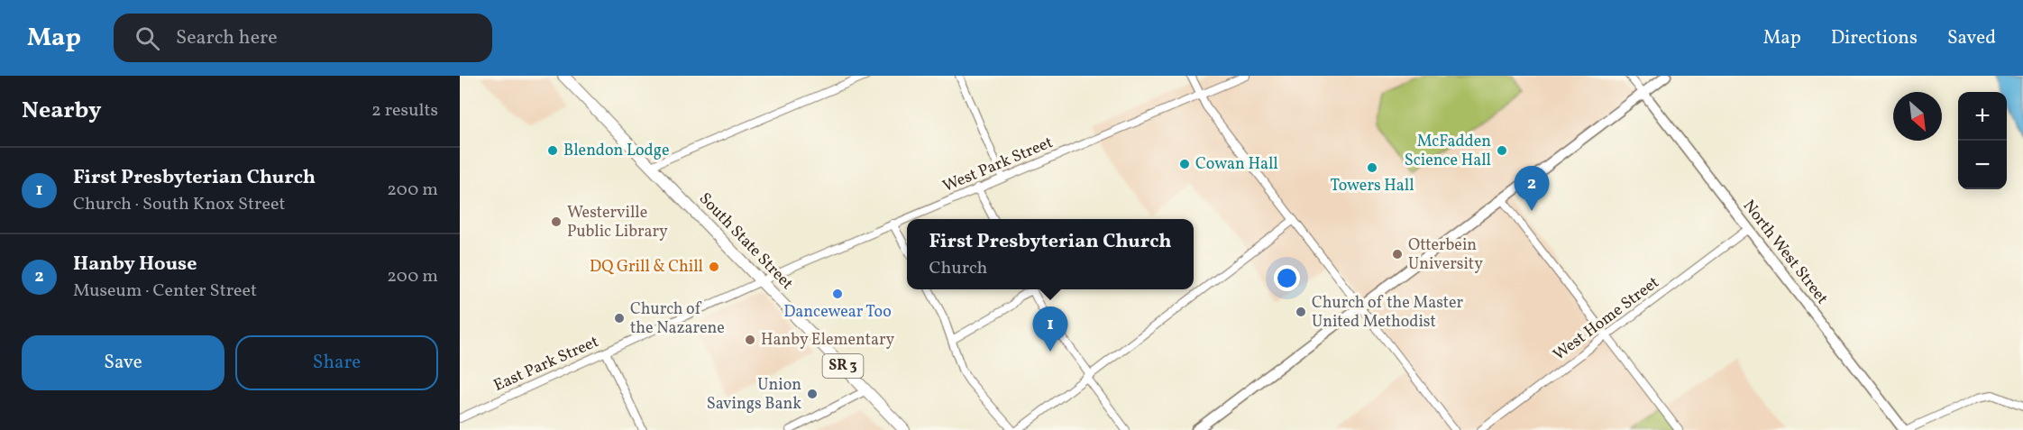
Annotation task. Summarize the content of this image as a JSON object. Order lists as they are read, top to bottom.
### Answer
{
  "streets": {
    "main road": ["South State Street", "North West Street", "SR 3"],
    "street": ["West Park Street", "West Home Street", "East Park Street"]
  },
  "crossings": [
    ["West Park Street", "South State Street"],
    ["West Park Street", "East Park Street"],
    ["South State Street", "East Park Street"],
    ["North West Street", "West Home Street"]
  ],
  "places": [
    "Blendon Lodge",
    "McFadden Science Hall",
    "Cowan Hall",
    "Towers Hall",
    "Westerville Public Library",
    "Otterbein University",
    "DQ Grill & Chill",
    "Dancewear Too",
    "Church of the Master United Methodist",
    "Church of the Nazarene",
    "Hanby Elementary",
    "Union Savings Bank"
  ],
  "north": "bottom right",
  "page": {
    "header": "Map",
    "search": "Search here",
    "nav": ["Map", "Directions", "Saved"],
    "heading": ["Nearby", "2 results"],
    "map_buttons": ["+", "−"],
    "list": [
      {
        "mark": "1",
        "name": "First Presbyterian Church",
        "note": "Church · South Knox Street",
        "value": "200 m"
      },
      {
        "mark": "2",
        "name": "Hanby House",
        "note": "Museum · Center Street",
        "value": "200 m"
      }
    ],
    "pins": ["2", "1"],
    "popup": ["First Presbyterian Church", "Church"],
    "buttons": ["Save", "Share"]
  }
}
